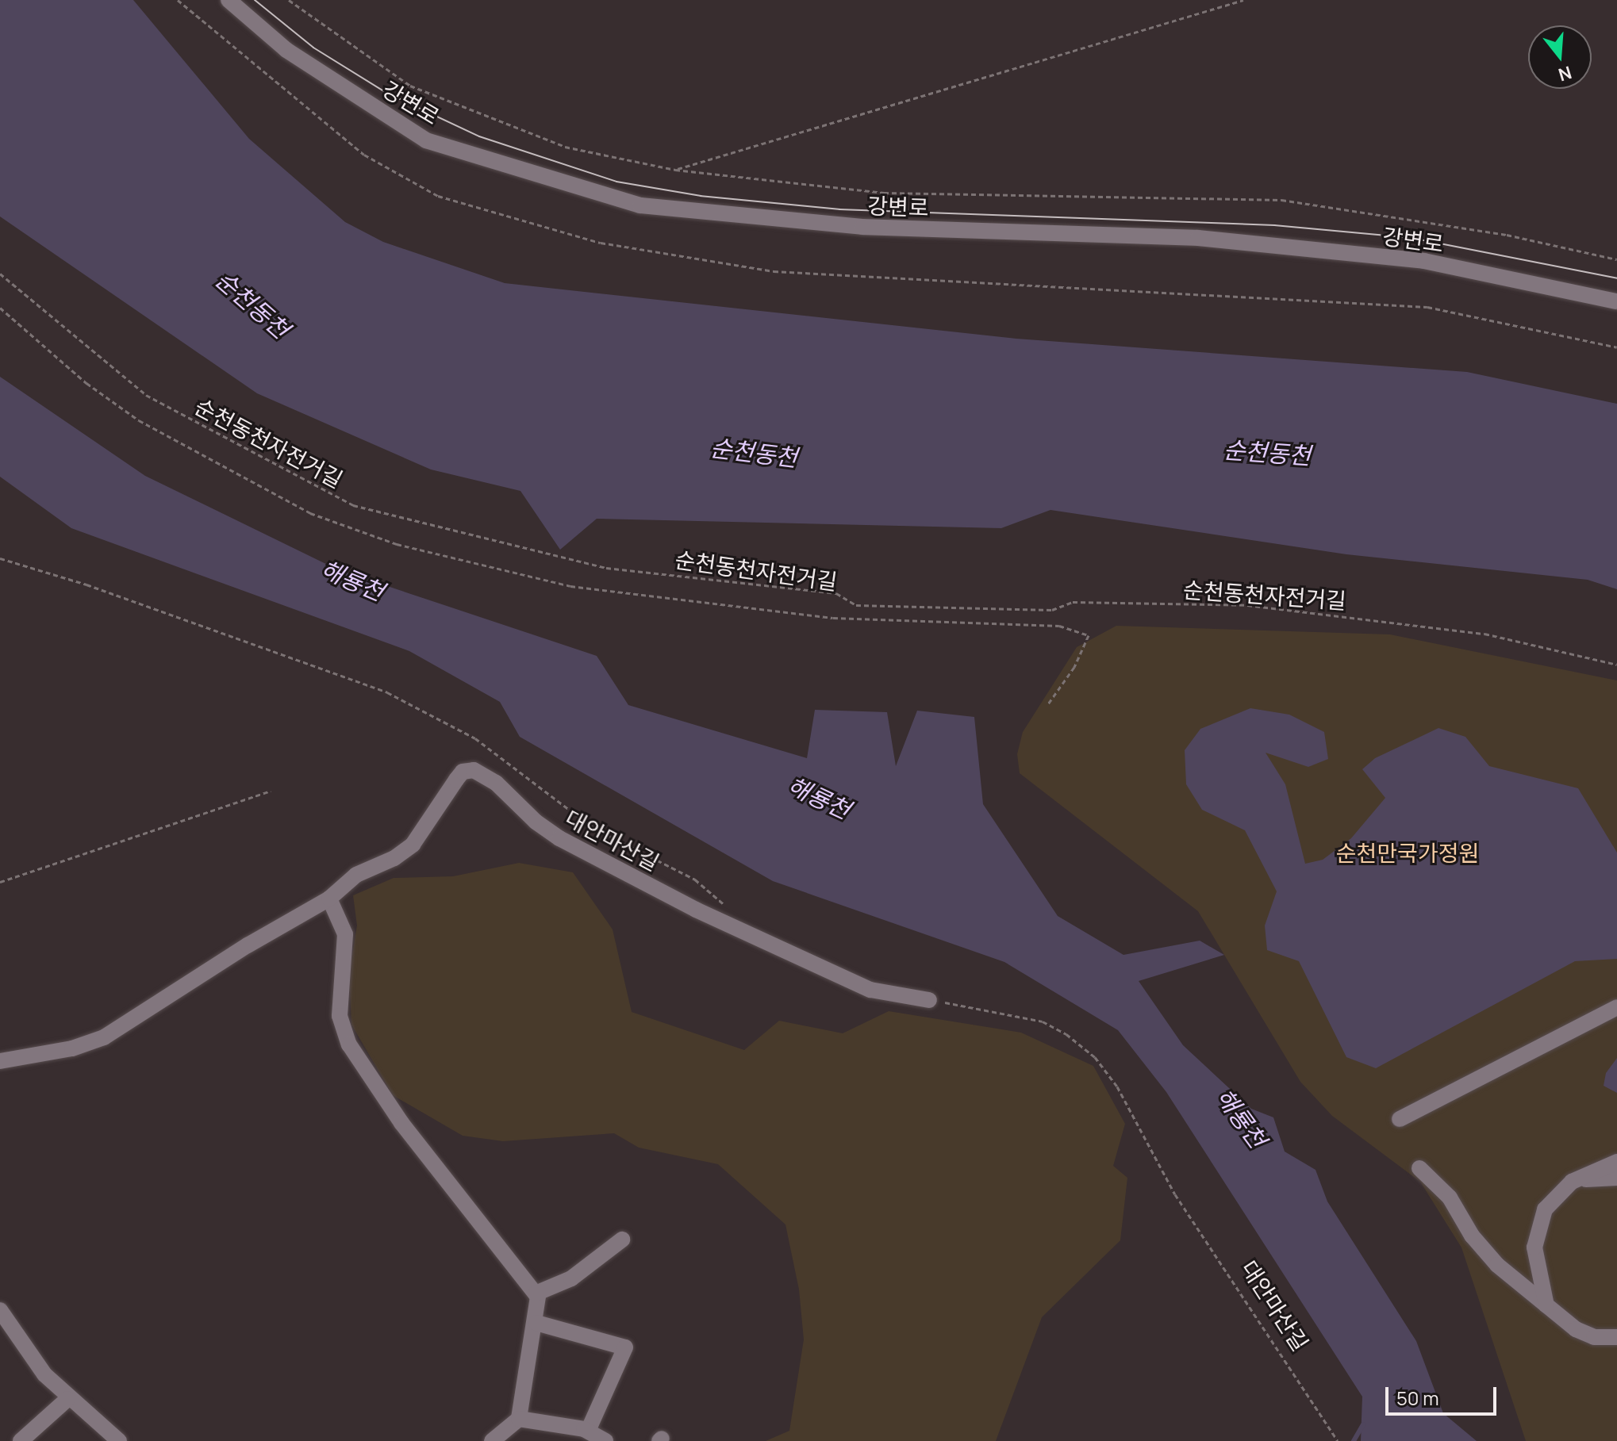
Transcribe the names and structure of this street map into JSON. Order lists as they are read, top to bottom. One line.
{"streets":{"street":["강변로","대안마산길"],"path":["순천동천자전거길"]},"water":["순천동천","해룡천"],"parks":["순천만국가정원"],"scale_bar":"50 m","north":"bottom"}
